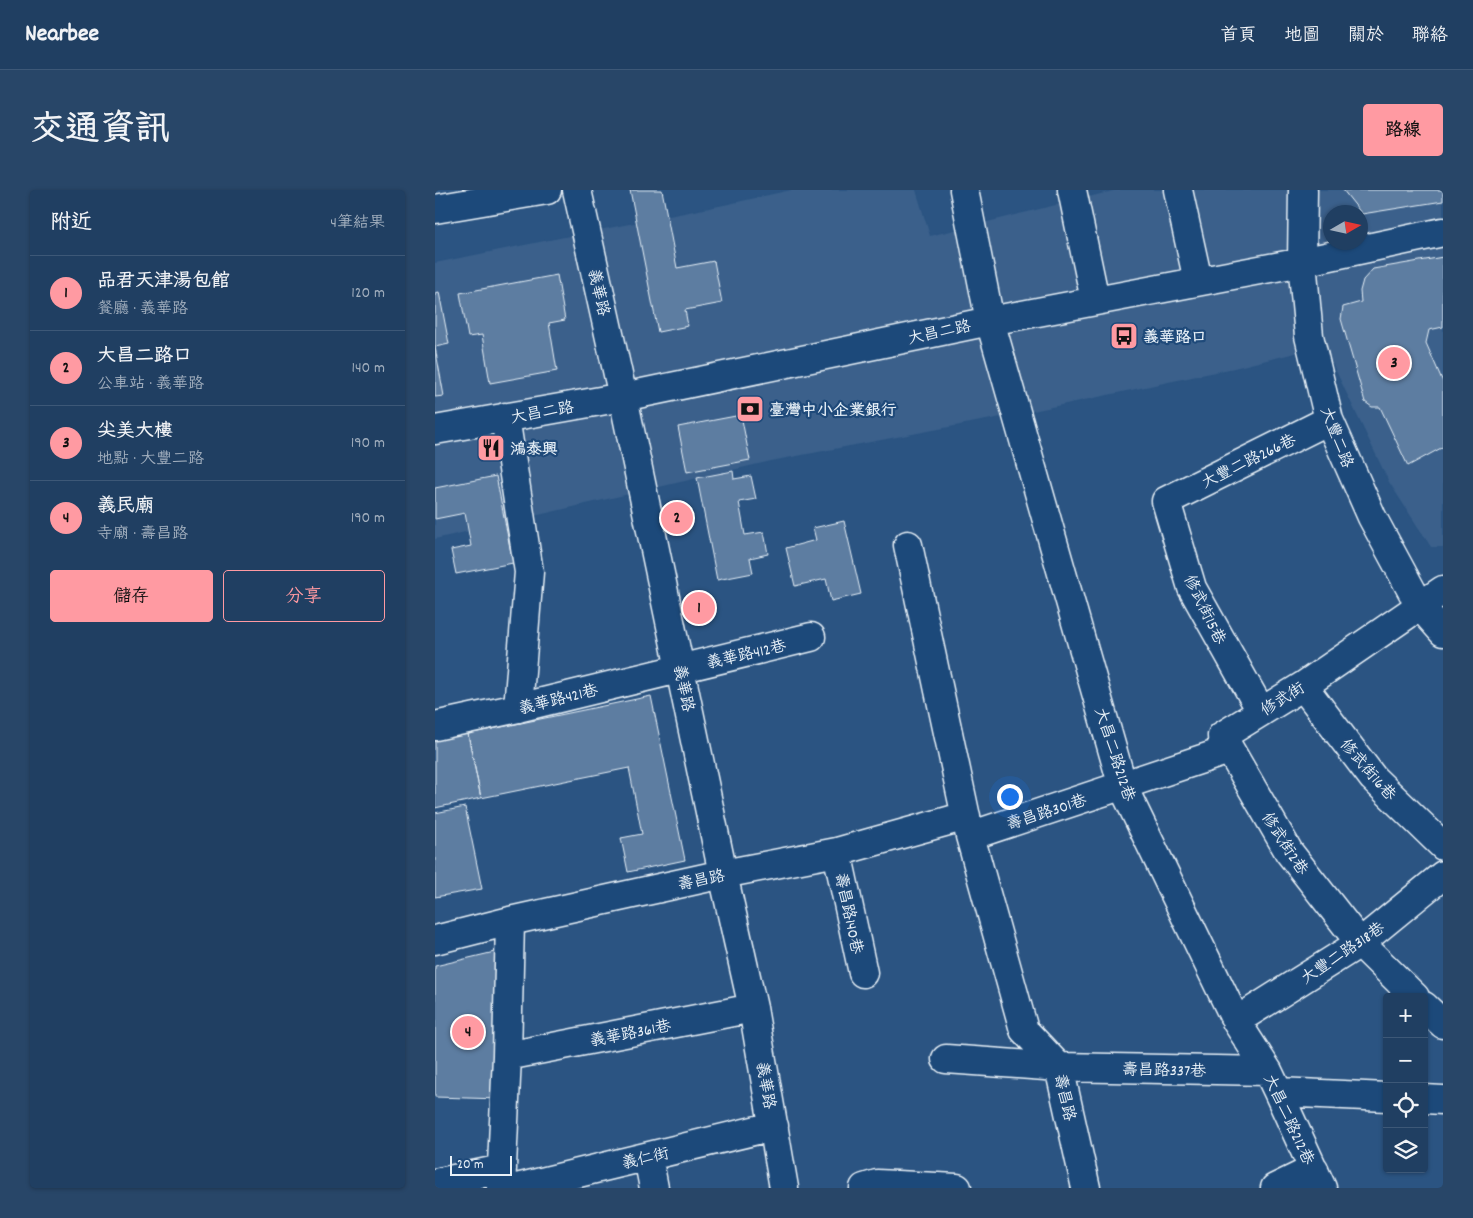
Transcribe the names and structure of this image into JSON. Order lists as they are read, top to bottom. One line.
{"streets":{"street":["義華路","大昌二路","大豐二路","大豐二路266巷","修武街15巷","義華路412巷","義華路421巷","修武街","大昌二路212巷","修武街16巷","壽昌路301巷","修武街2巷","壽昌路","壽昌路140巷","大豐二路318巷","義華路361巷","壽昌路337巷","義仁街"]},"crossings":[["義華路","大昌二路"],["義華路","義華路412巷"],["義華路","義華路421巷"],["義華路","壽昌路"],["義華路","義華路361巷"],["義華路","義仁街"],["大昌二路","大豐二路"],["大昌二路","大昌二路212巷"],["大豐二路","大豐二路266巷"],["大豐二路","修武街"],["大豐二路266巷","修武街15巷"],["修武街15巷","修武街"],["義華路412巷","義華路421巷"],["修武街","修武街16巷"],["修武街","修武街2巷"],["大昌二路212巷","壽昌路301巷"],["大昌二路212巷","大豐二路318巷"],["大昌二路212巷","壽昌路337巷"],["壽昌路301巷","壽昌路"],["修武街2巷","大豐二路318巷"],["壽昌路","壽昌路140巷"],["壽昌路","壽昌路337巷"]],"places":{"bus stop":["義華路口"],"bank":["臺灣中小企業銀行"],"restaurant":["鴻泰興"]},"scale_bar":"20 m","north":"right","page":{"header":"Nearbee","nav":["首頁","地圖","關於","聯絡"],"title":"交通資訊","buttons":["路線",["儲存","分享"]],"heading":["附近","4筆結果"],"list":[{"mark":"1","name":"品君天津湯包館","note":"餐廳 · 義華路","value":"120 m"},{"mark":"2","name":"大昌二路口","note":"公車站 · 義華路","value":"140 m"},{"mark":"3","name":"尖美大樓","note":"地點 · 大豐二路","value":"190 m"},{"mark":"4","name":"義民廟","note":"寺廟 · 壽昌路","value":"190 m"}],"pins":["3","2","1","4"],"map_buttons":["+","−"],"scale":"20 m"}}
